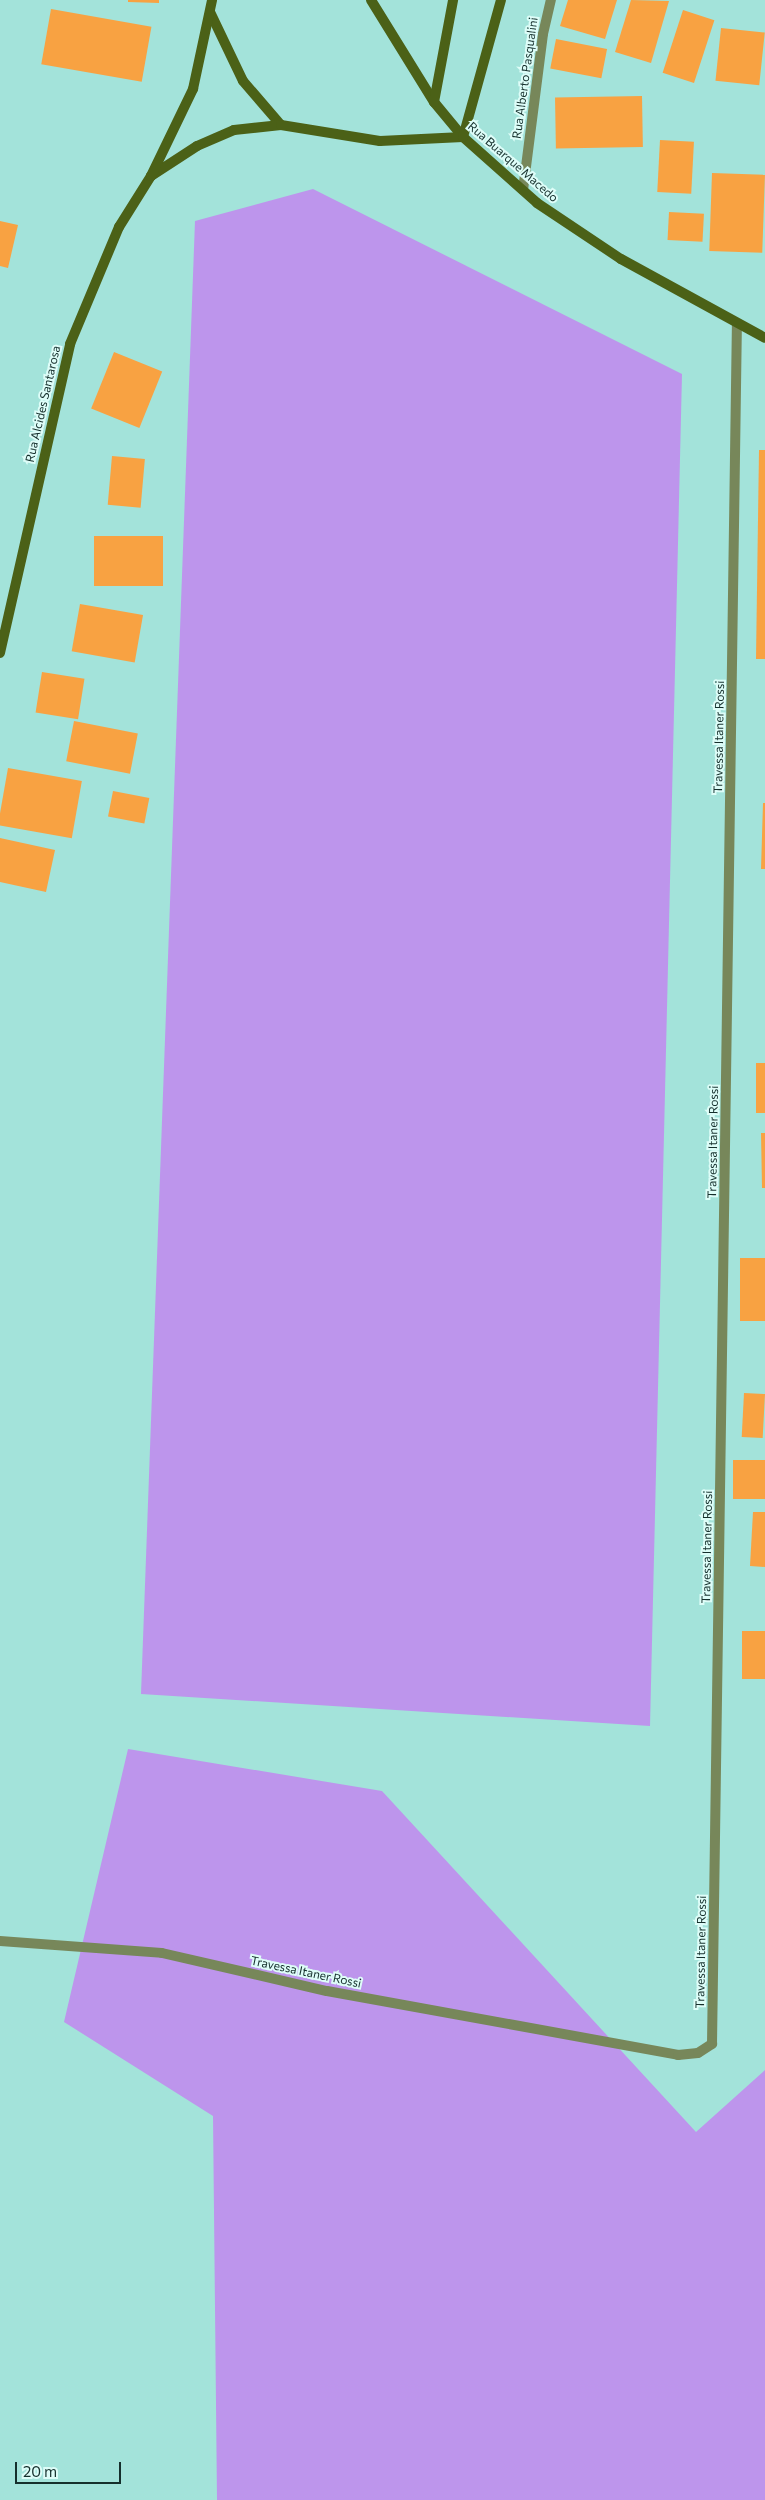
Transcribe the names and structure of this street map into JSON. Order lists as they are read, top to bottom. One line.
{"streets":{"street":["Rua Alberto Pasqualini","Rua Buarque Macedo","Rua Alcides Santarosa","Travessa Itaner Rossi"]},"crossings":[["Rua Alberto Pasqualini","Rua Buarque Macedo"],["Rua Buarque Macedo","Rua Alcides Santarosa"],["Rua Buarque Macedo","Travessa Itaner Rossi"]],"scale_bar":"20 m"}
